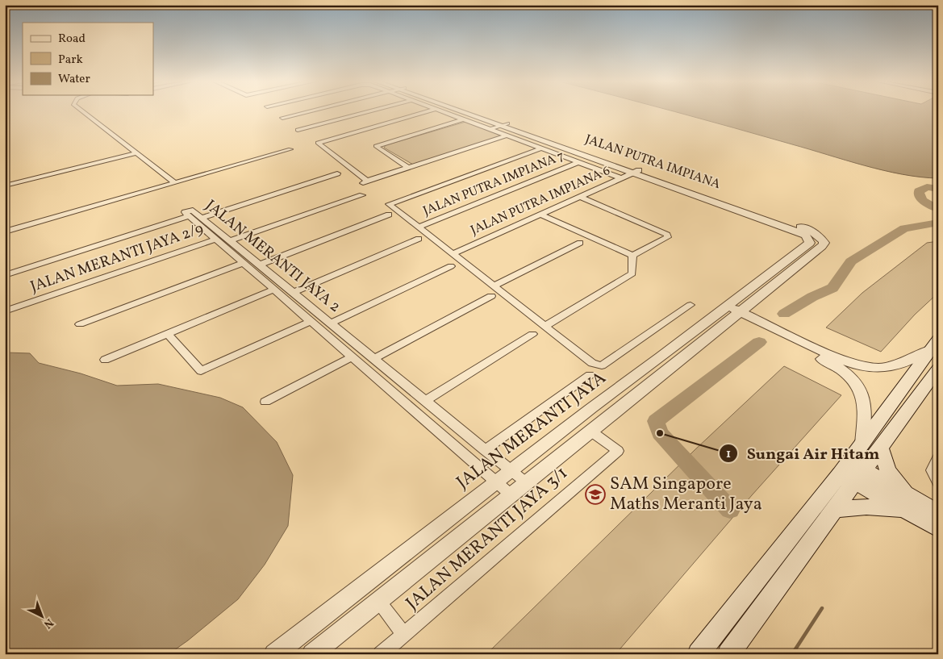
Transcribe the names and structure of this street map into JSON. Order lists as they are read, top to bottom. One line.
{"streets":{"street":["JALAN PUTRA IMPIANA","JALAN PUTRA IMPIANA 7","JALAN PUTRA IMPIANA 6","JALAN MERANTI JAYA 2","JALAN MERANTI JAYA 2/9","JALAN MERANTI JAYA","JALAN MERANTI JAYA 3/1"]},"crossings":[["JALAN PUTRA IMPIANA","JALAN PUTRA IMPIANA 6"],["JALAN PUTRA IMPIANA","JALAN MERANTI JAYA"],["JALAN MERANTI JAYA 2","JALAN MERANTI JAYA 2/9"],["JALAN MERANTI JAYA 2","JALAN MERANTI JAYA"],["JALAN MERANTI JAYA","JALAN MERANTI JAYA 3/1"]],"places":{"other":["Sungai Air Hitam"],"school or university":["SAM Singapore Maths Meranti Jaya"]},"legend":["Road","Park","Water"],"north":"bottom right"}
